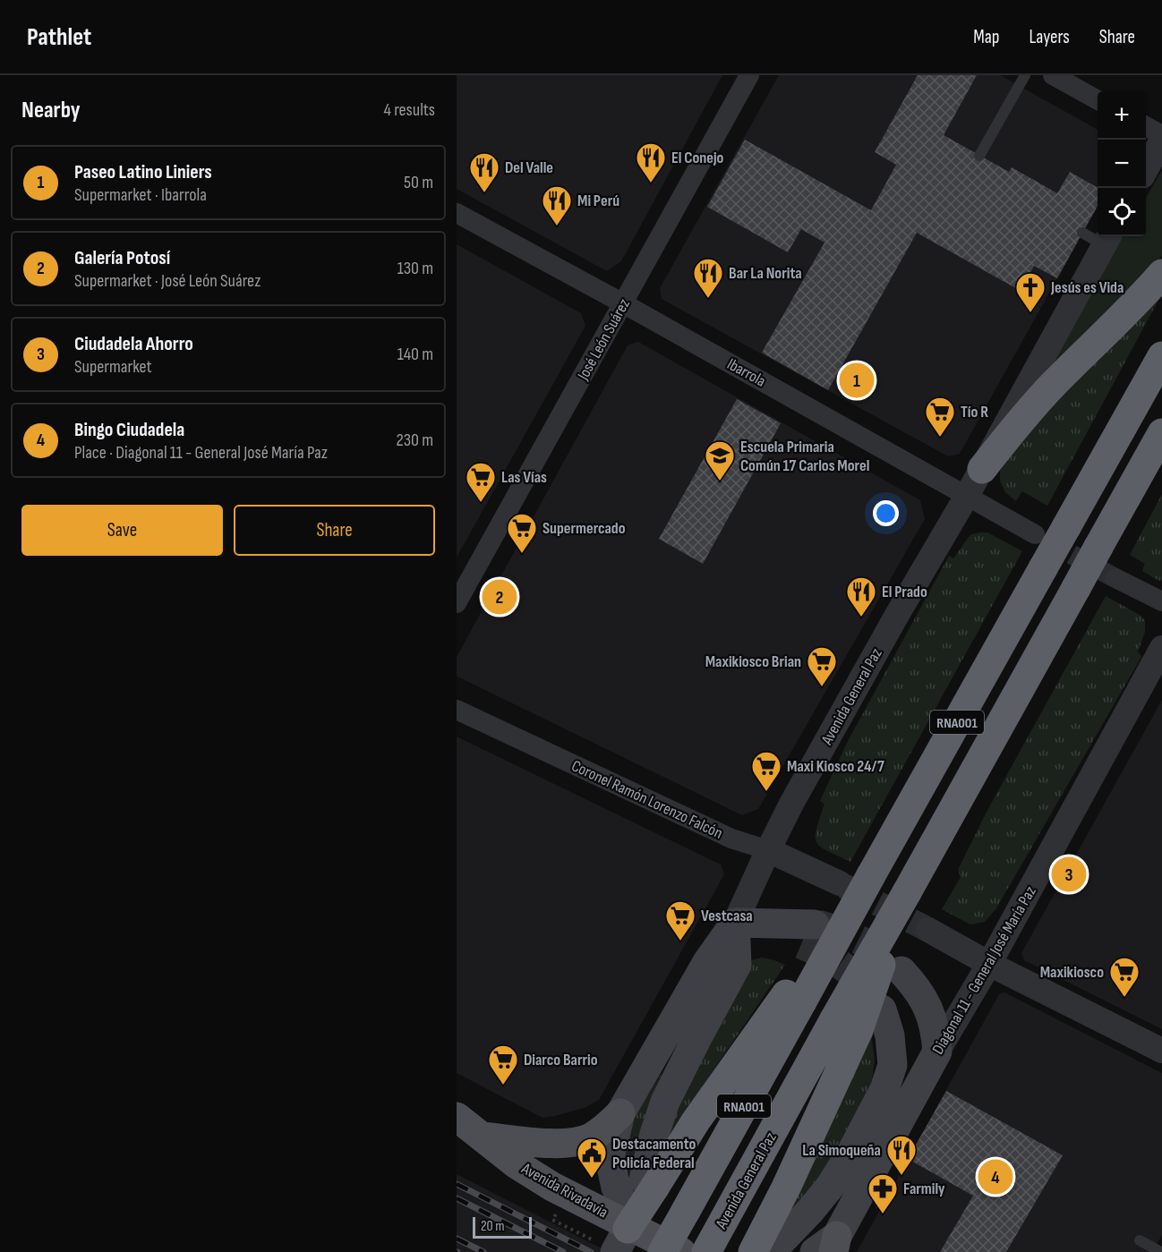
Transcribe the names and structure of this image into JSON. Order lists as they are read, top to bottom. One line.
{"streets":{"highway":["Avenida General Paz","RNA001"],"main road":["Diagonal 11 - General José María Paz","Avenida Rivadavia"],"street":["José León Suárez","Ibarrola","Coronel Ramón Lorenzo Falcón"]},"crossings":[["José León Suárez","Ibarrola"],["Ibarrola","Avenida General Paz"],["Avenida General Paz","Coronel Ramón Lorenzo Falcón"],["Avenida General Paz","Avenida Rivadavia"]],"places":{"restaurant":["El Conejo","Del Valle","Mi Perú","Bar La Norita","El Prado","La Simoqueña"],"church":["Jesús es Vida"],"supermarket":["Tío R","Las Vías","Supermercado","Maxikiosco Brian","Maxi Kiosco 24/7","Vestcasa","Maxikiosco","Diarco Barrio"],"school or university":["Escuela Primaria Común 17 Carlos Morel"],"public building":["Destacamento Policía Federal"],"pharmacy":["Farmily"]},"scale_bar":"20 m","page":{"header":"Pathlet","nav":["Map","Layers","Share"],"heading":["Nearby","4 results"],"map_buttons":["+","−"],"list":[{"mark":"1","name":"Paseo Latino Liniers","note":"Supermarket · Ibarrola","value":"50 m"},{"mark":"2","name":"Galería Potosí","note":"Supermarket · José León Suárez","value":"130 m"},{"mark":"3","name":"Ciudadela Ahorro","note":"Supermarket","value":"140 m"},{"mark":"4","name":"Bingo Ciudadela","note":"Place · Diagonal 11 - General José María Paz","value":"230 m"}],"pins":["1","2","3","4"],"buttons":["Save","Share"],"scale":"20 m"}}
